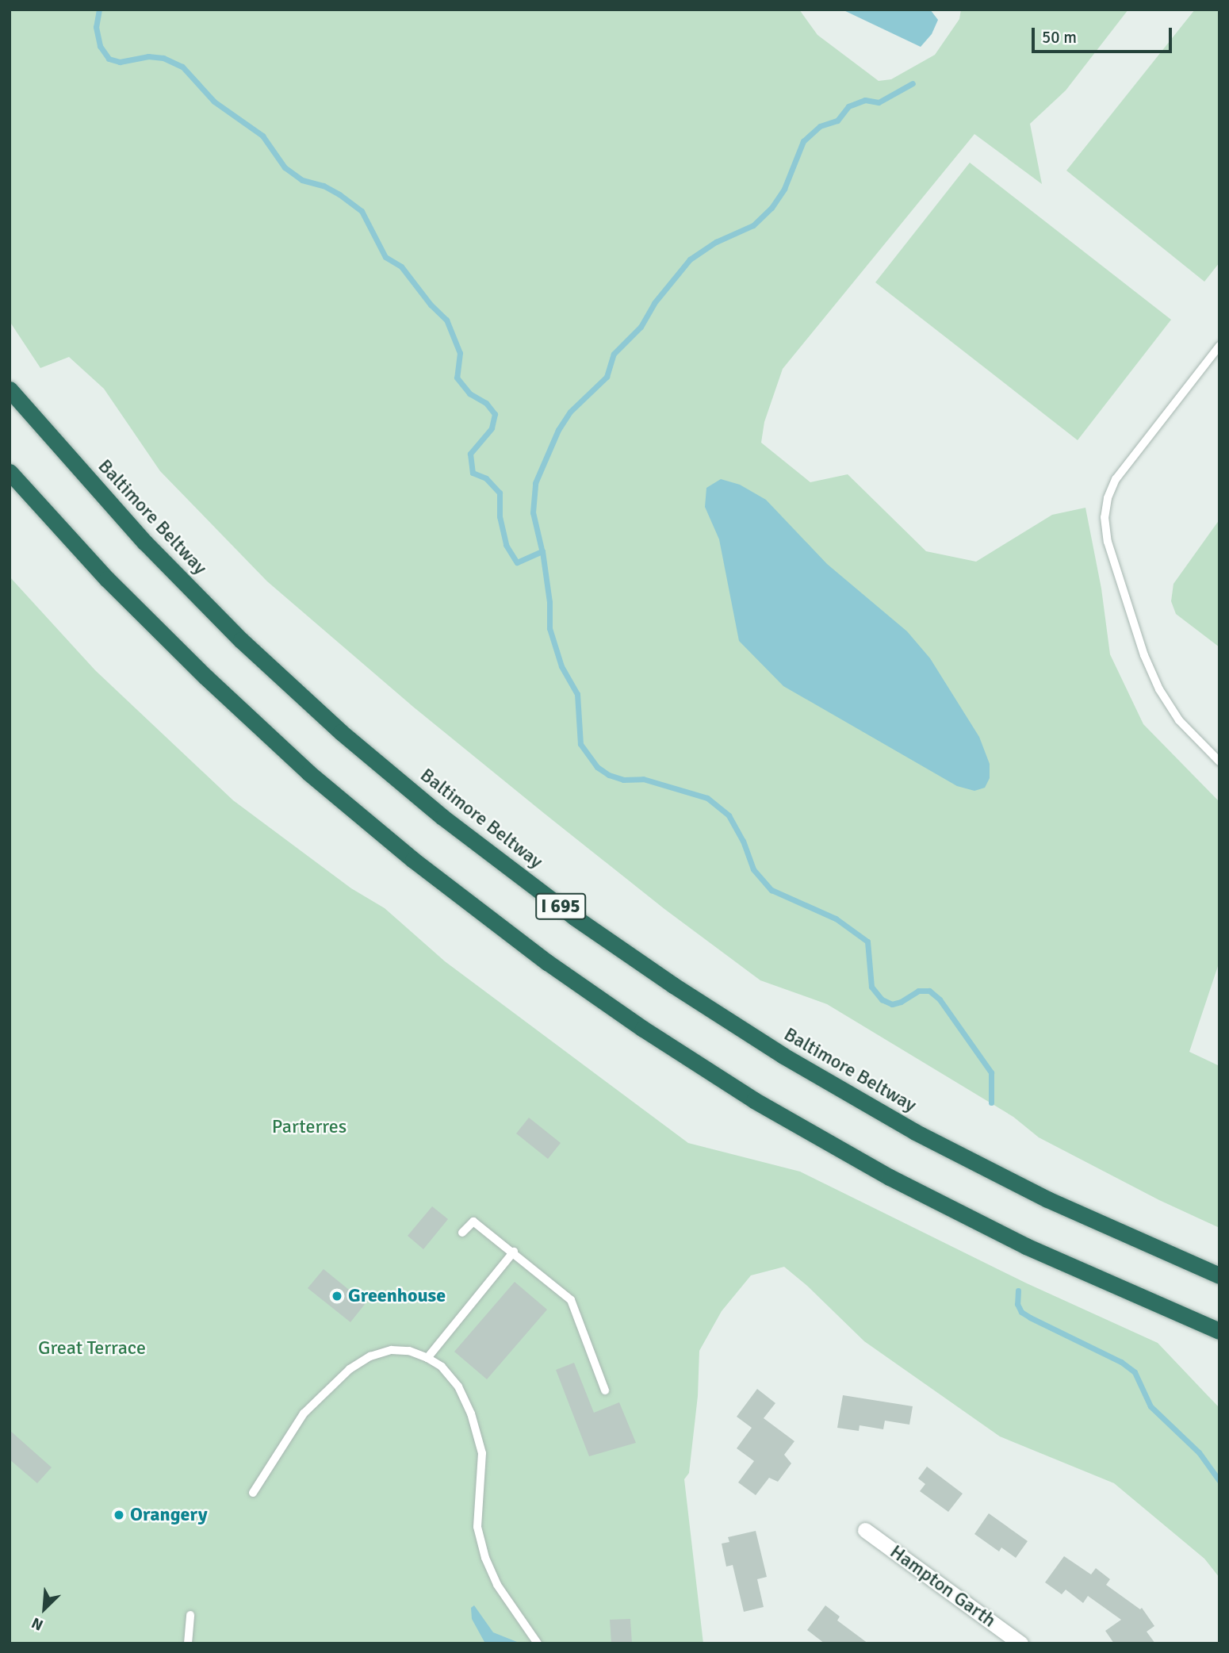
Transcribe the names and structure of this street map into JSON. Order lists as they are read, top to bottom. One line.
{"streets":{"highway":["Baltimore Beltway","I 695"],"street":["Hampton Garth"]},"parks":["Parterres","Great Terrace"],"places":["Greenhouse","Orangery"],"scale_bar":"50 m","north":"bottom left"}
